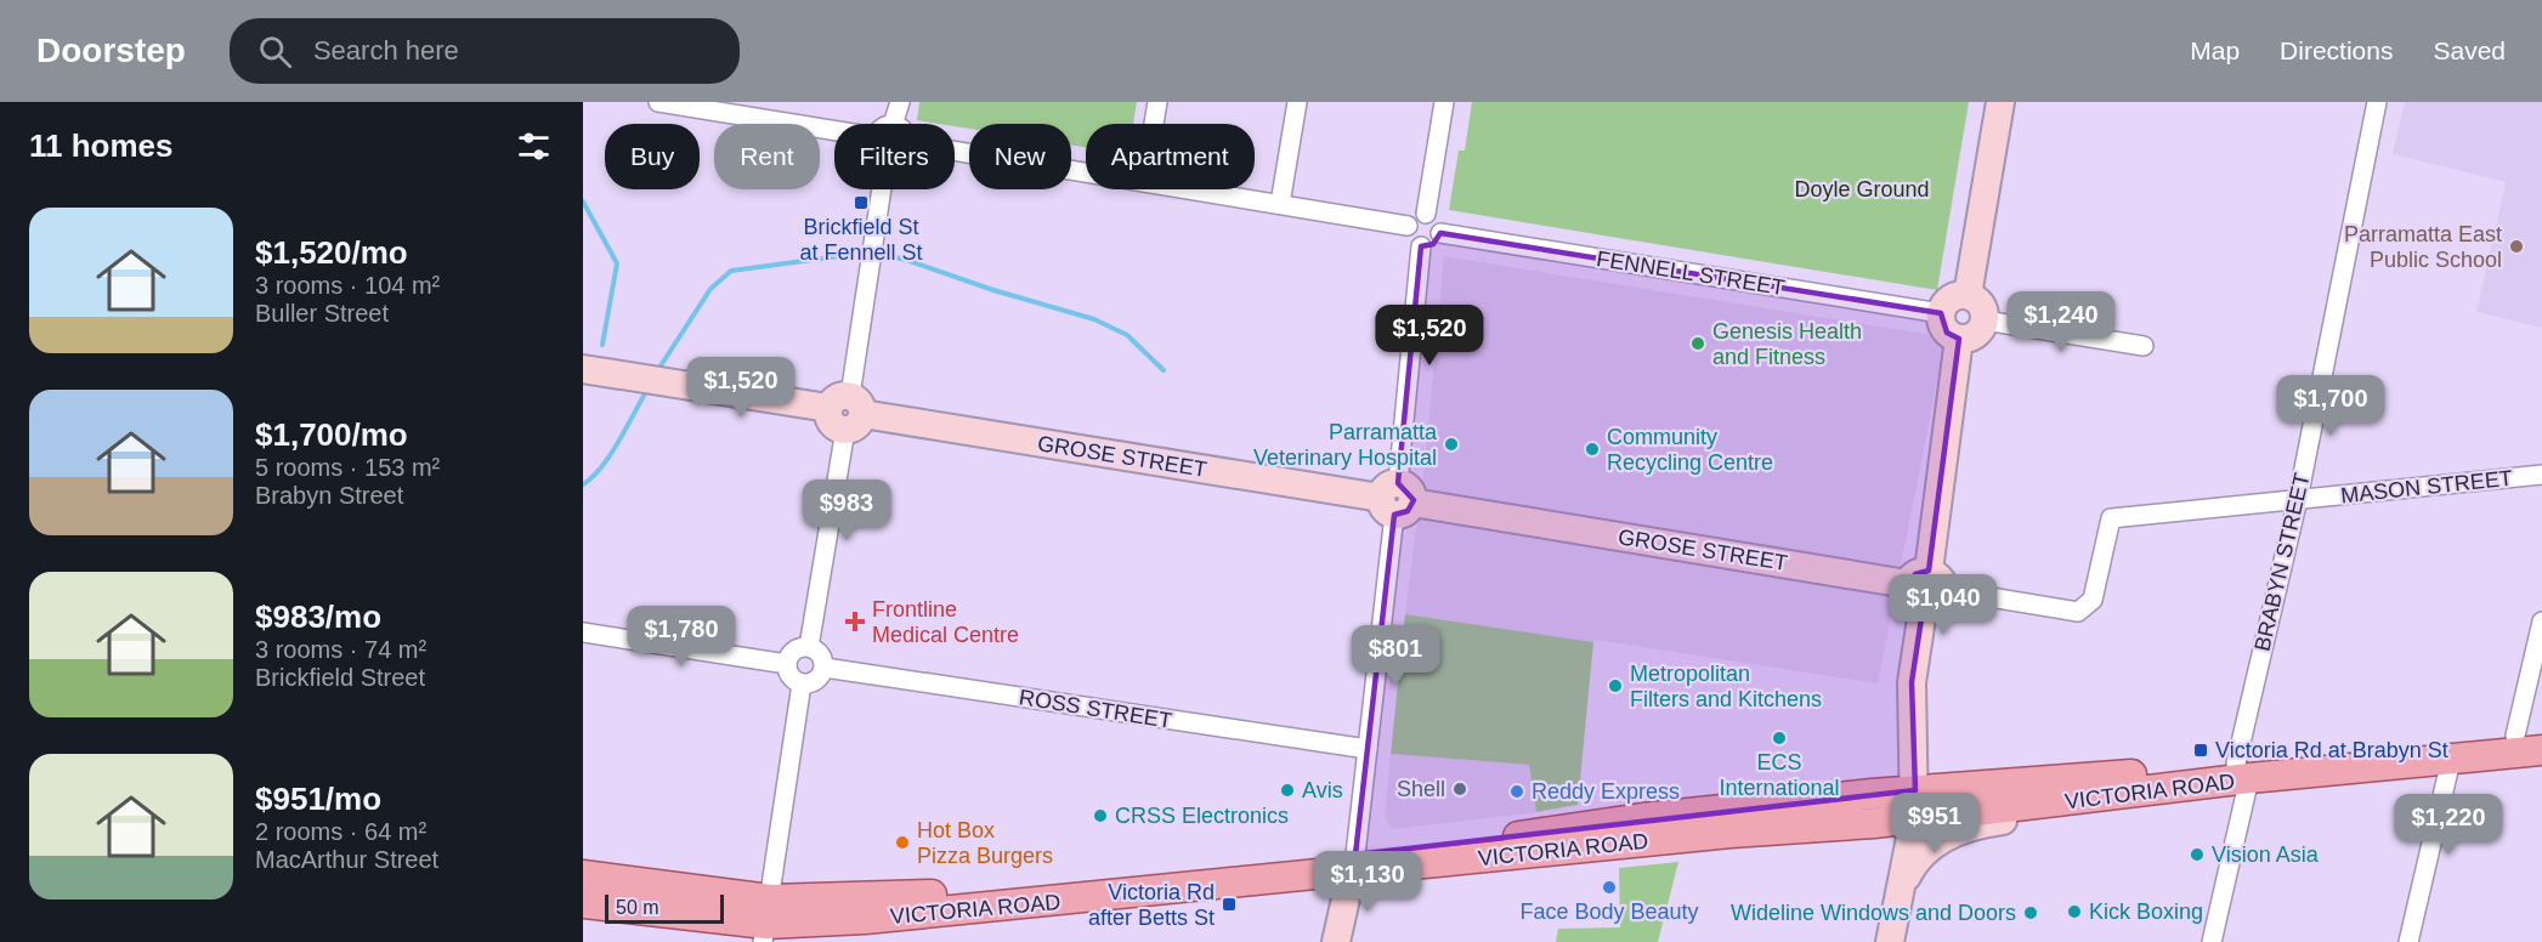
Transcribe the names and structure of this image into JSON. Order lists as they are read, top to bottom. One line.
{"streets":{"main road":["VICTORIA ROAD"],"street":["FENNELL STREET","GROSE STREET","MASON STREET","BRABYN STREET","ROSS STREET"]},"crossings":[["GROSE STREET","MASON STREET"],["MASON STREET","BRABYN STREET"],["BRABYN STREET","VICTORIA ROAD"]],"parks":["Doyle Ground"],"places":{"transit":["Brickfield St at Fennell St","Victoria Rd at Brabyn St","Victoria Rd after Betts St"],"other":["Parramatta East Public School","Genesis Health and Fitness","Parramatta Veterinary Hospital","Community Recycling Centre","Metropolitan Filters and Kitchens","ECS International","Shell","Avis","Reddy Express","CRSS Electronics","Hot Box Pizza Burgers","Vision Asia","Face Body Beauty","Kick Boxing","Wideline Windows and Doors"],"health":["Frontline Medical Centre"]},"scale_bar":"50 m","page":{"header":"Doorstep","search":"Search here","nav":["Map","Directions","Saved"],"heading":"11 homes","chip":["Buy","Rent","Filters","New","Apartment"],"list":[{"name":"$1,520/mo","note":"3 rooms · 104 m² · Buller Street"},{"name":"$1,700/mo","note":"5 rooms · 153 m² · Brabyn Street"},{"name":"$983/mo","note":"3 rooms · 74 m² · Brickfield Street"},{"name":"$951/mo","note":"2 rooms · 64 m² · MacArthur Street"}],"price":["$1,240","$1,520","$1,520","$1,700","$983","$1,040","$1,780","$801","$951","$1,220","$1,130"],"scale":"50 m"}}
